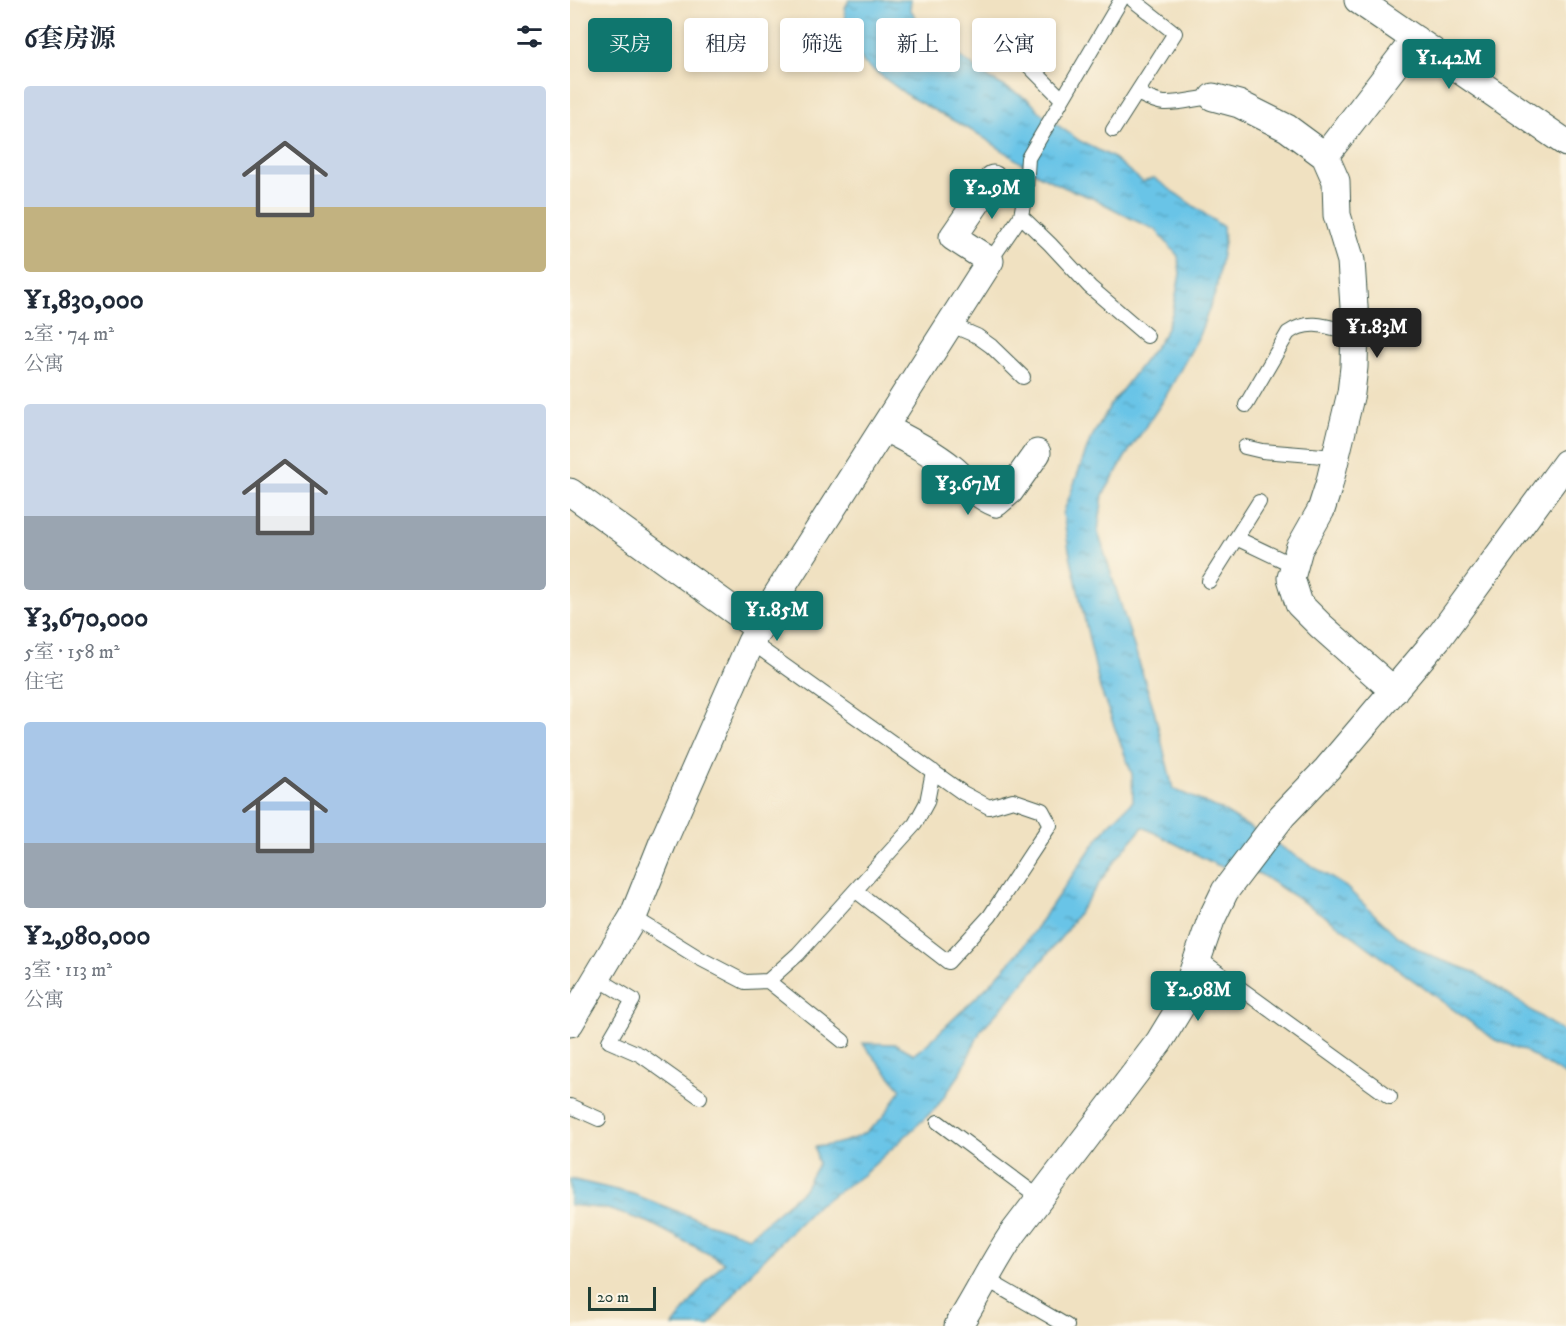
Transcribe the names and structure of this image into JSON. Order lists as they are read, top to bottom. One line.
{"scale_bar":"20 m","page":{"heading":"6套房源","chip":["买房","租房","筛选","新上","公寓"],"price":["¥1.42M","¥2.9M","¥1.83M","¥3.67M","¥1.85M","¥2.98M"],"list":[{"name":"¥1,830,000","note":"2室 · 74 m² · 公寓"},{"name":"¥3,670,000","note":"5室 · 158 m² · 住宅"},{"name":"¥2,980,000","note":"3室 · 113 m² · 公寓"}],"scale":"20 m"}}
